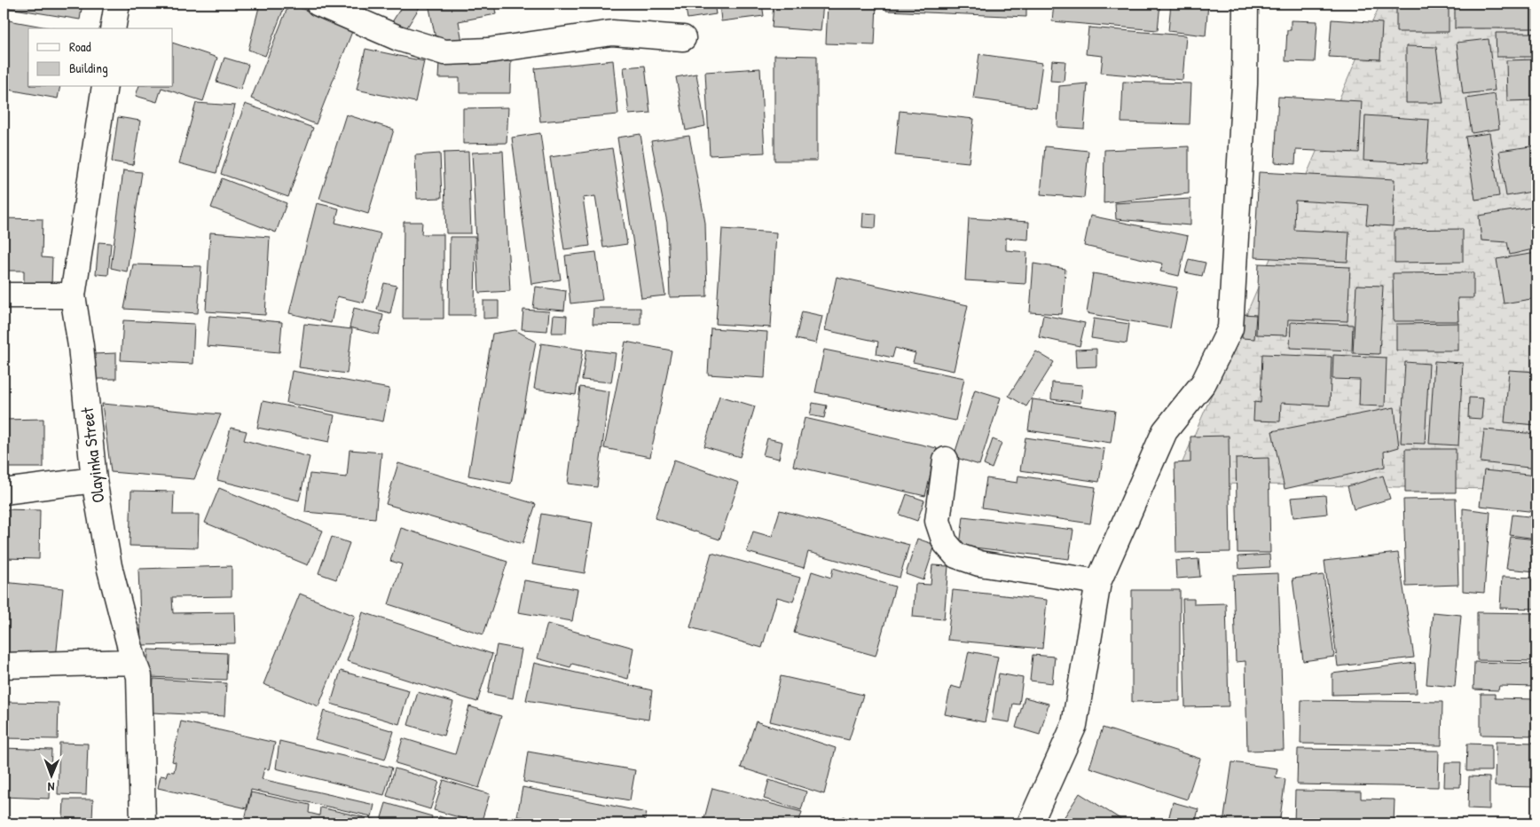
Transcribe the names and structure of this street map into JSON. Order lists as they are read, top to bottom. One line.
{"streets":{"street":["Olayinka Street"]},"legend":["Road","Building"],"north":"bottom"}
